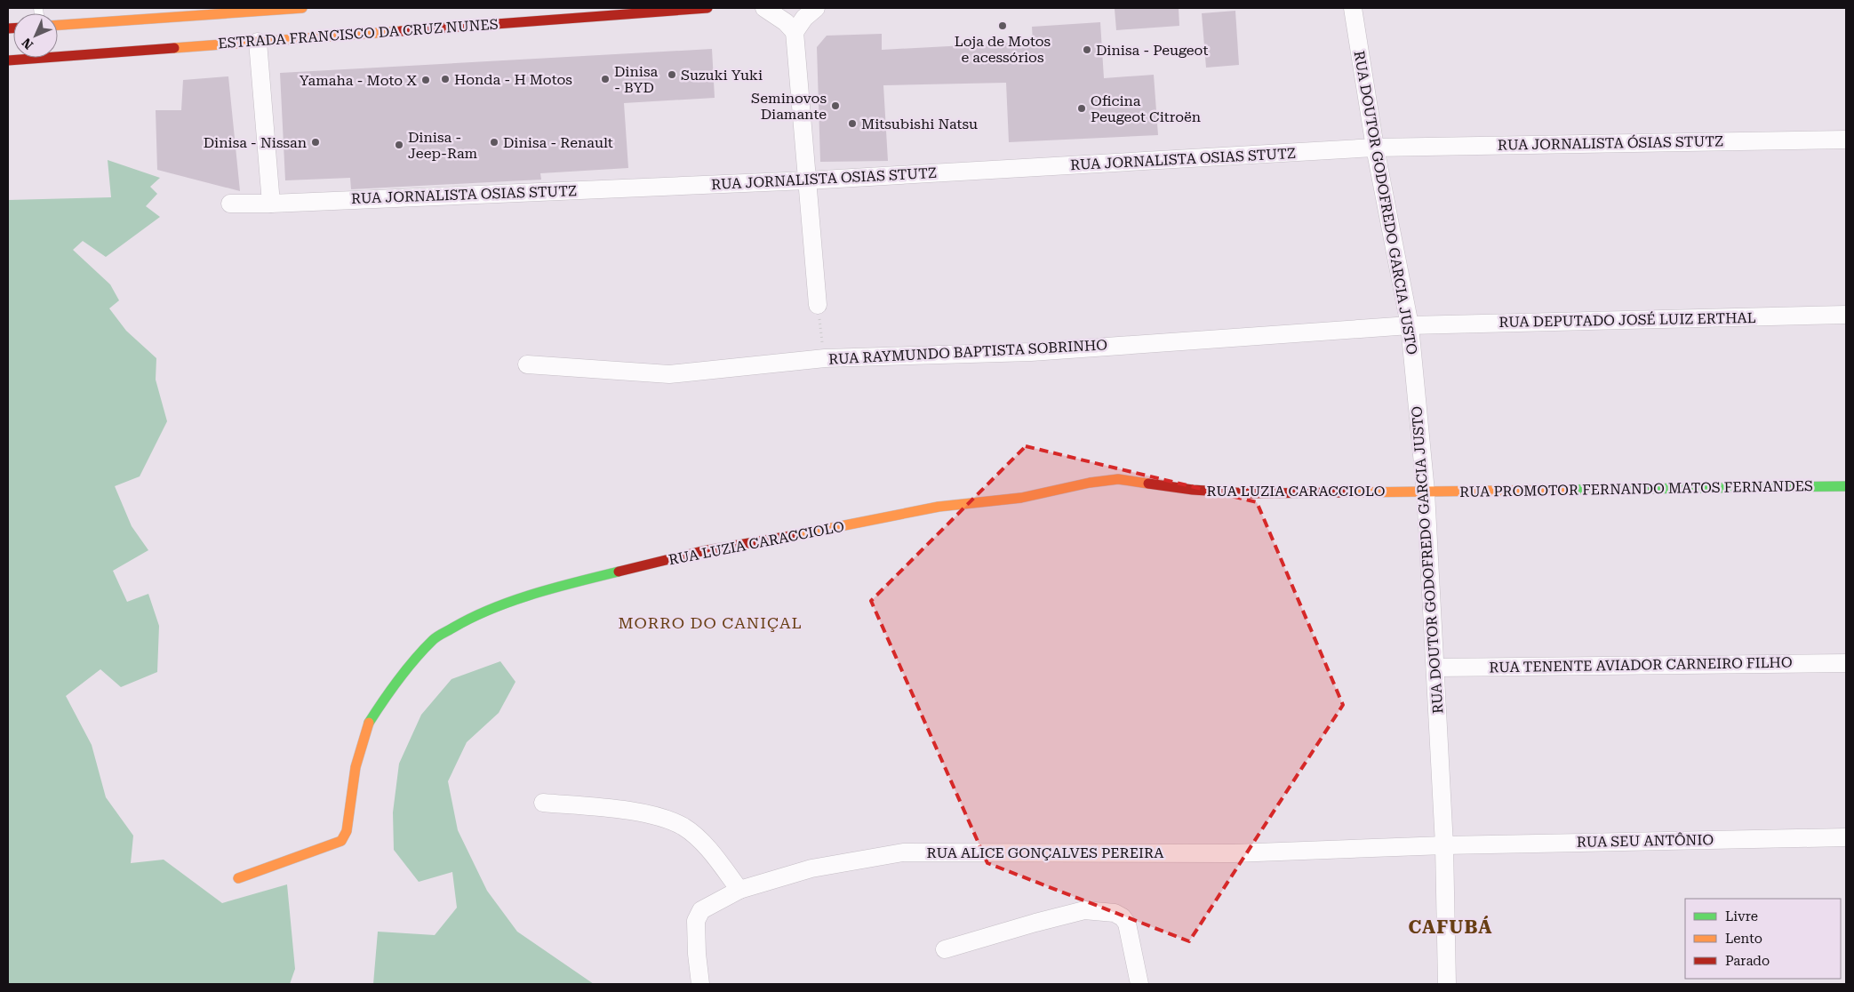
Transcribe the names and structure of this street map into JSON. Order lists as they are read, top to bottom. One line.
{"streets":{"street":["ESTRADA FRANCISCO DA CRUZ NUNES","RUA JORNALISTA ÓSIAS STUTZ","RUA JORNALISTA OSIAS STUTZ","RUA DOUTOR GODOFREDO GARCIA JUSTO","RUA DEPUTADO JOSÉ LUIZ ERTHAL","RUA RAYMUNDO BAPTISTA SOBRINHO","RUA PROMOTOR FERNANDO MATOS FERNANDES","RUA LUZIA CARACCIOLO","RUA TENENTE AVIADOR CARNEIRO FILHO","RUA SEU ANTÔNIO","RUA ALICE GONÇALVES PEREIRA"]},"crossings":[["RUA JORNALISTA ÓSIAS STUTZ","RUA JORNALISTA OSIAS STUTZ"],["RUA JORNALISTA ÓSIAS STUTZ","RUA DOUTOR GODOFREDO GARCIA JUSTO"],["RUA JORNALISTA OSIAS STUTZ","RUA DOUTOR GODOFREDO GARCIA JUSTO"],["RUA DOUTOR GODOFREDO GARCIA JUSTO","RUA DEPUTADO JOSÉ LUIZ ERTHAL"],["RUA DOUTOR GODOFREDO GARCIA JUSTO","RUA RAYMUNDO BAPTISTA SOBRINHO"],["RUA DOUTOR GODOFREDO GARCIA JUSTO","RUA PROMOTOR FERNANDO MATOS FERNANDES"],["RUA DOUTOR GODOFREDO GARCIA JUSTO","RUA LUZIA CARACCIOLO"],["RUA DOUTOR GODOFREDO GARCIA JUSTO","RUA TENENTE AVIADOR CARNEIRO FILHO"],["RUA DOUTOR GODOFREDO GARCIA JUSTO","RUA SEU ANTÔNIO"],["RUA DOUTOR GODOFREDO GARCIA JUSTO","RUA ALICE GONÇALVES PEREIRA"],["RUA DEPUTADO JOSÉ LUIZ ERTHAL","RUA RAYMUNDO BAPTISTA SOBRINHO"],["RUA PROMOTOR FERNANDO MATOS FERNANDES","RUA LUZIA CARACCIOLO"],["RUA SEU ANTÔNIO","RUA ALICE GONÇALVES PEREIRA"]],"districts":["MORRO DO CANIÇAL","CAFUBÁ"],"places":["Loja de Motos e acessórios","Dinisa - Peugeot","Suzuki Yuki","Honda - H Motos","Dinisa - BYD","Yamaha - Moto X","Seminovos Diamante","Oficina Peugeot Citroën","Mitsubishi Natsu","Dinisa - Nissan","Dinisa - Renault","Dinisa - Jeep-Ram"],"legend":["Livre","Lento","Parado"],"north":"bottom left"}
